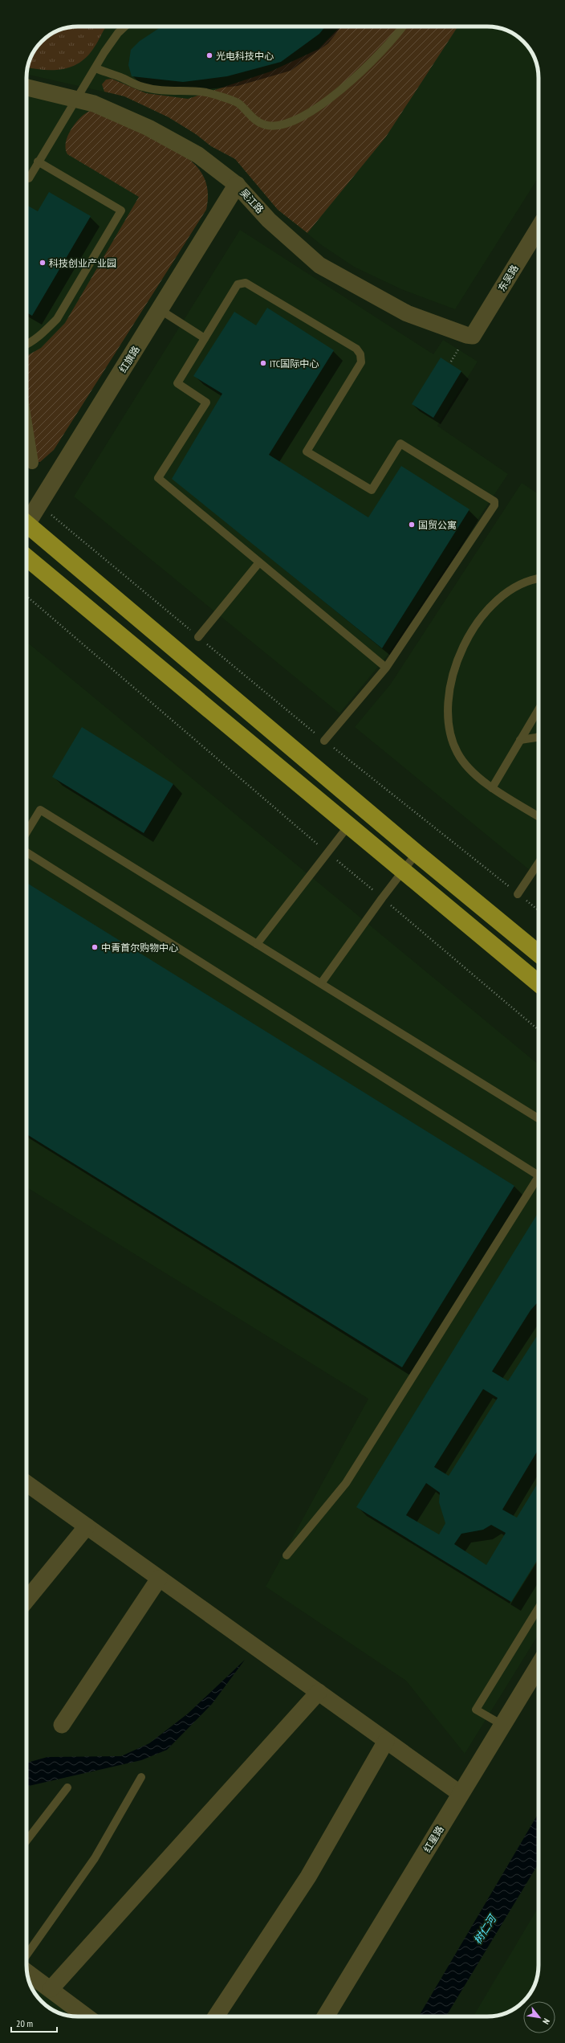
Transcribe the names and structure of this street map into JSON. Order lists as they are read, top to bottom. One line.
{"streets":{"street":["吴江路","东吴路","红旗路","红星路"]},"crossings":[["吴江路","东吴路"],["吴江路","红旗路"]],"water":["树仁河"],"places":["光电科技中心","科技创业产业园","ITC国际中心","国贸公寓","中青首尔购物中心"],"scale_bar":"20 m","north":"bottom right"}
